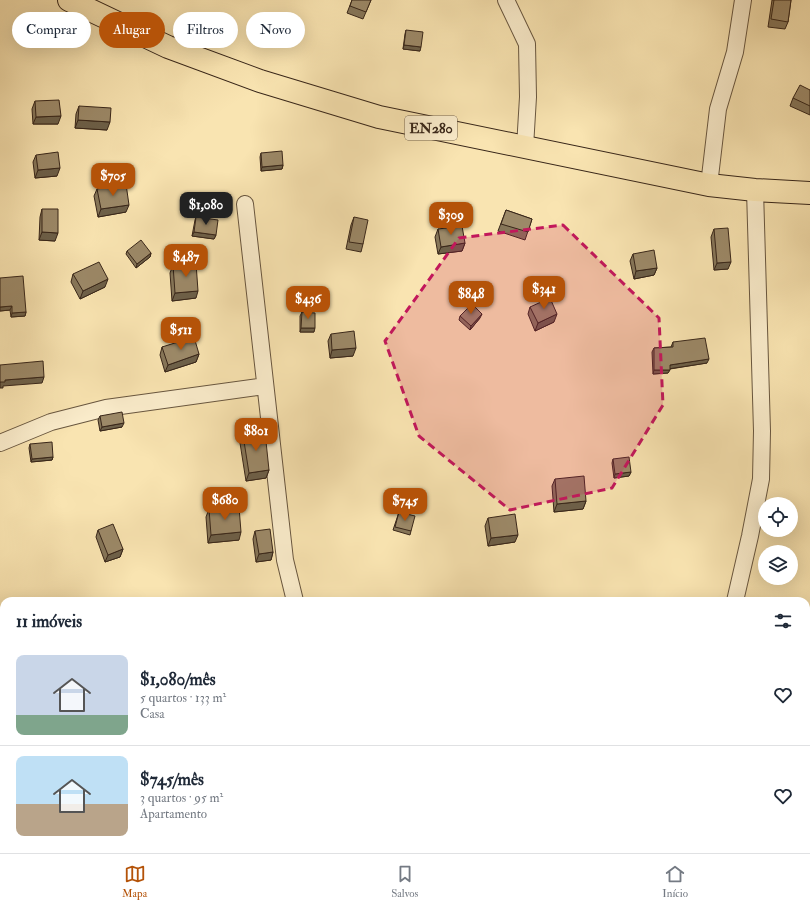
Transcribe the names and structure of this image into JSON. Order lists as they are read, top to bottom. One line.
{"streets":{"main road":["EN280"]},"page":{"chip":["Comprar","Alugar","Filtros","Novo"],"price":["$705","$1,080","$309","$487","$341","$848","$436","$511","$801","$680","$745"],"heading":"11 imóveis","list":[{"name":"$1,080/mês","note":"5 quartos · 133 m² · Casa"},{"name":"$745/mês","note":"3 quartos · 95 m² · Apartamento"}],"tabs":["Mapa","Salvos","Início"]}}
